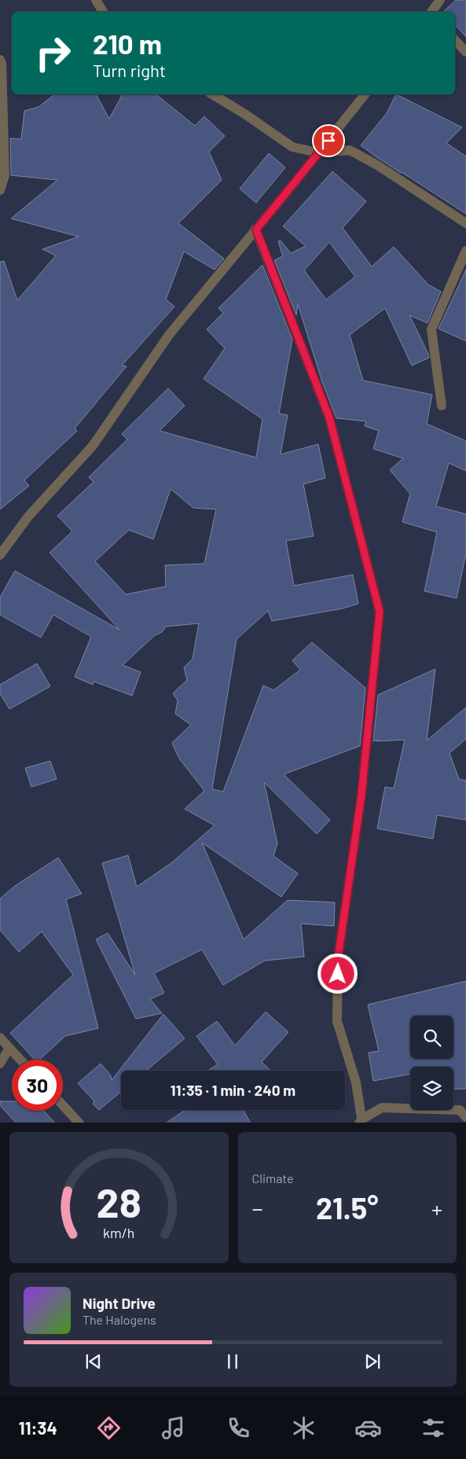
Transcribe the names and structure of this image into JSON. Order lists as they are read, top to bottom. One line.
{"page":{"turn":["210 m","Turn right"],"limit":"30","trip":"11:35 · 1 min · 240 m","tile":"Climate","heat":["−","21.5°","+"],"song":["Night Drive","The Halogens"],"tabs":"11:34","gauge":["28","km/h"]}}
